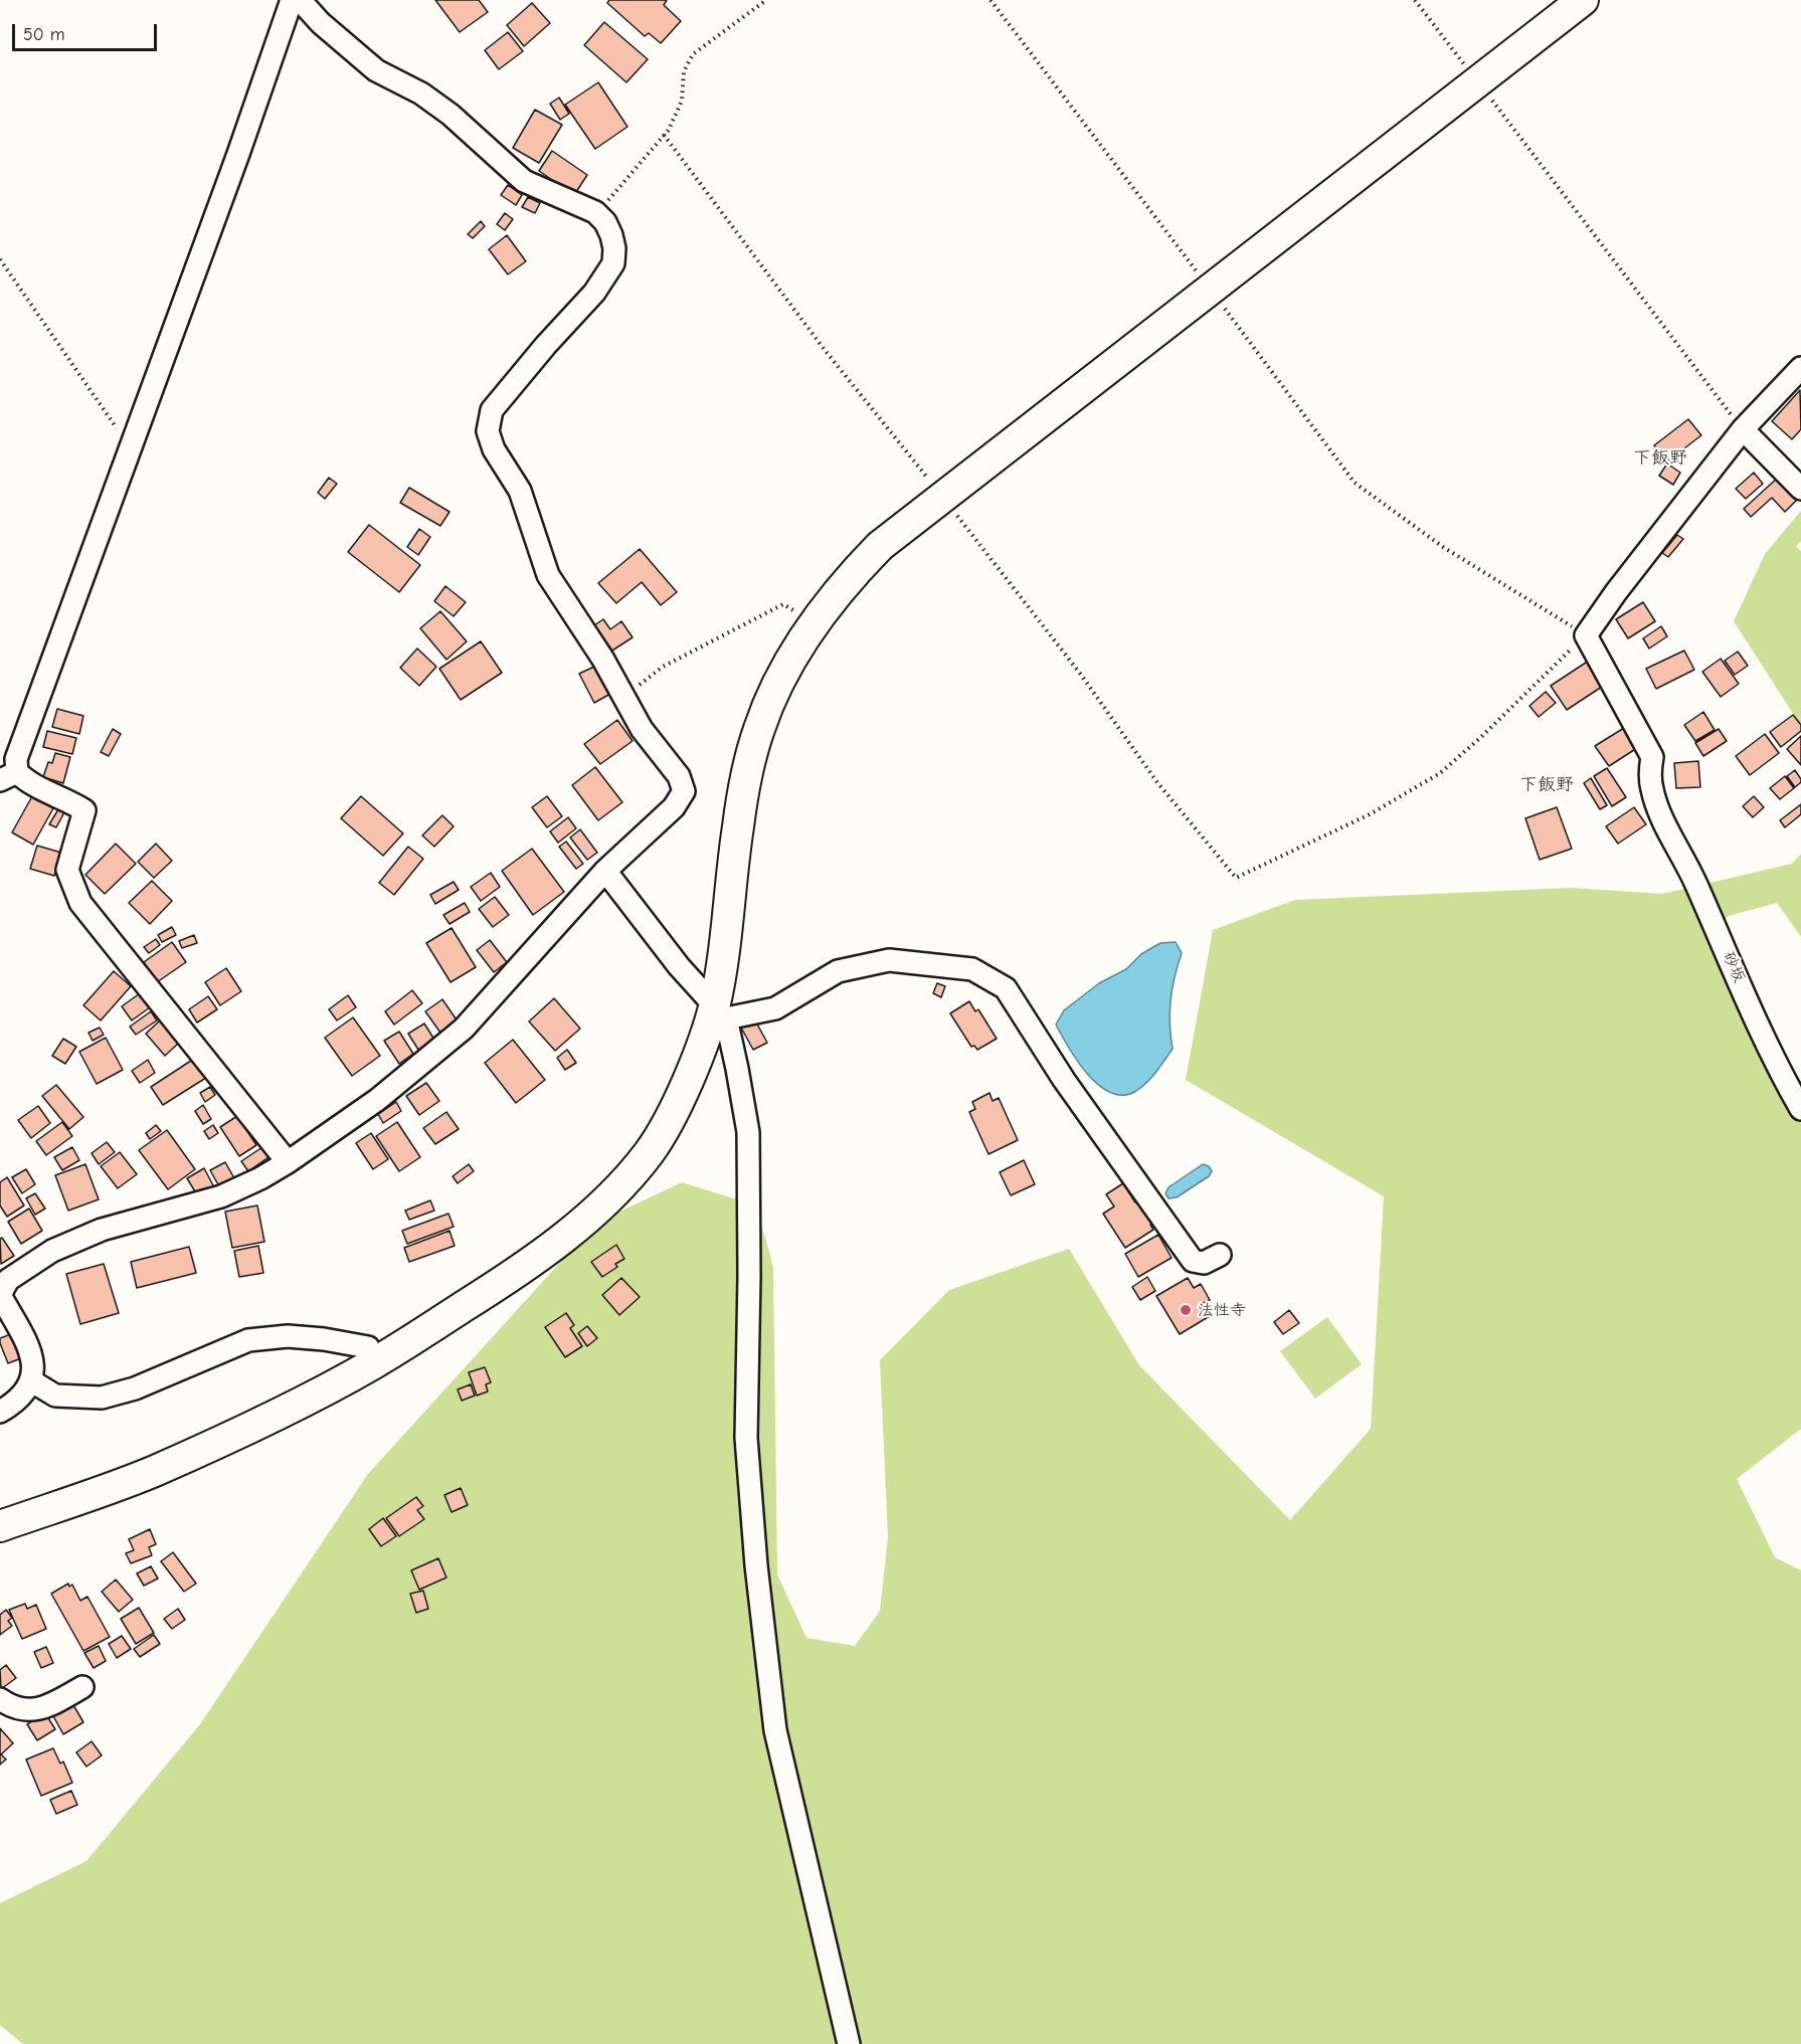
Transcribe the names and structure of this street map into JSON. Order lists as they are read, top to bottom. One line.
{"streets":{"street":["砂坂"]},"districts":["下飯野","下飯野"],"places":["法性寺"],"scale_bar":"50 m"}
